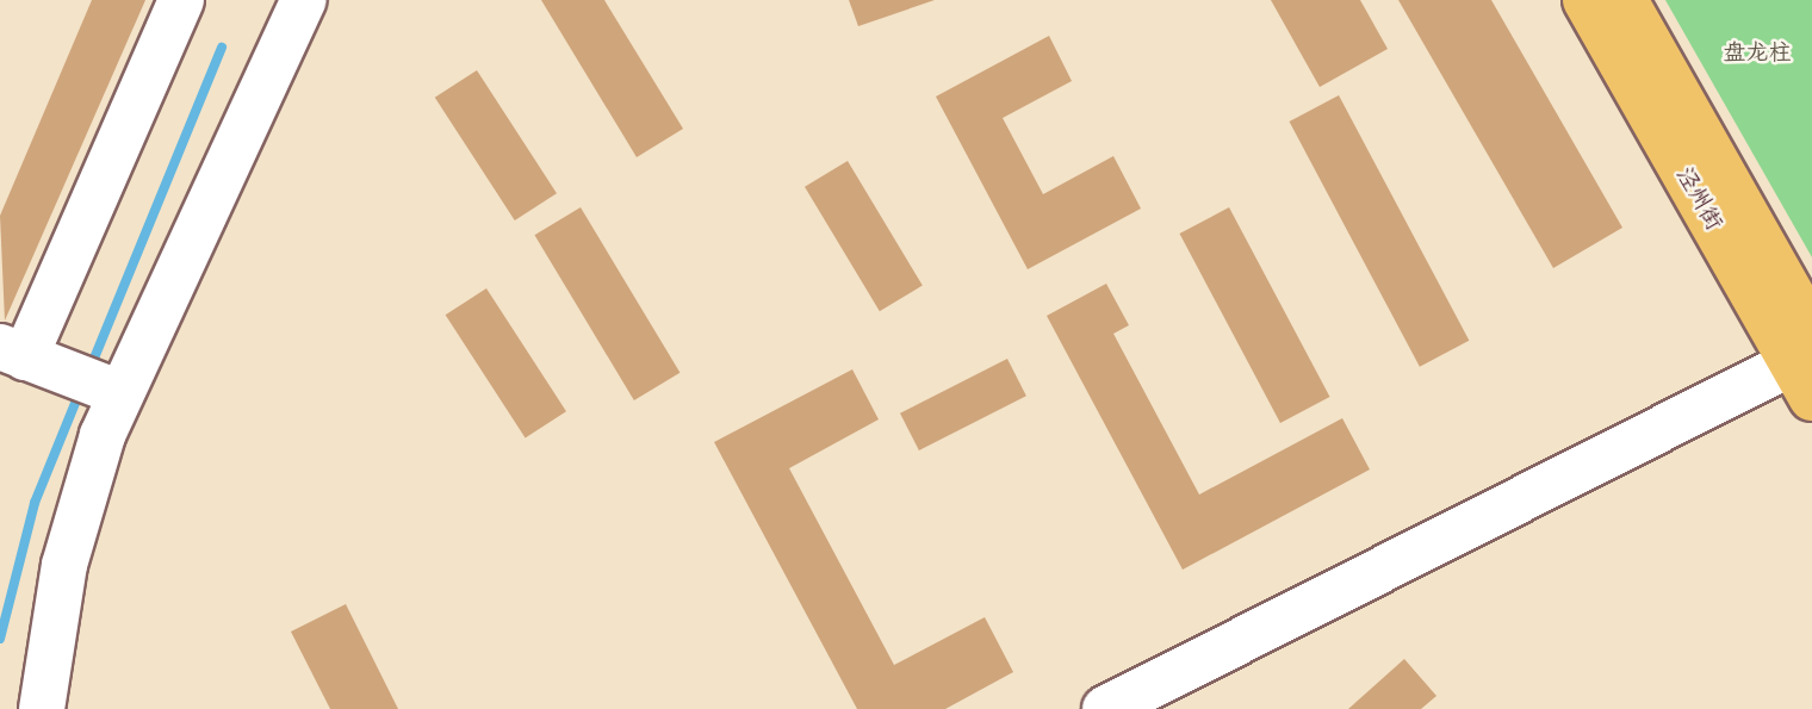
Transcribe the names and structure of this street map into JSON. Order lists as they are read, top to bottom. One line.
{"streets":{"main road":["泾州街"]},"parks":["盘龙柱"]}
